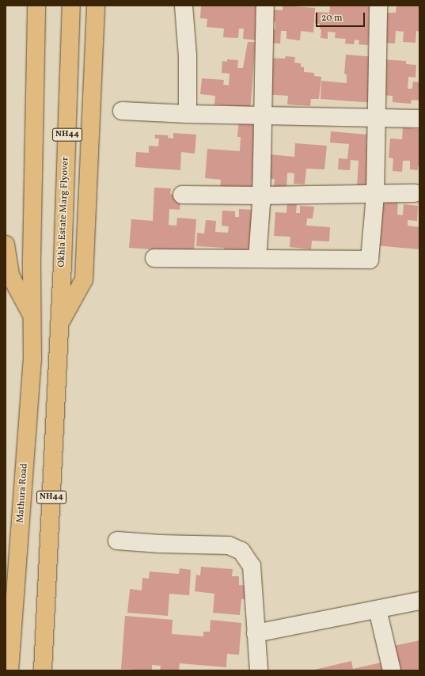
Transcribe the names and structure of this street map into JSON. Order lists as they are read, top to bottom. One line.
{"streets":{"highway":["NH44","Okhla Estate Marg Flyover","Mathura Road"]},"crossings":[["NH44","Okhla Estate Marg Flyover"],["NH44","Mathura Road"]],"scale_bar":"20 m"}
